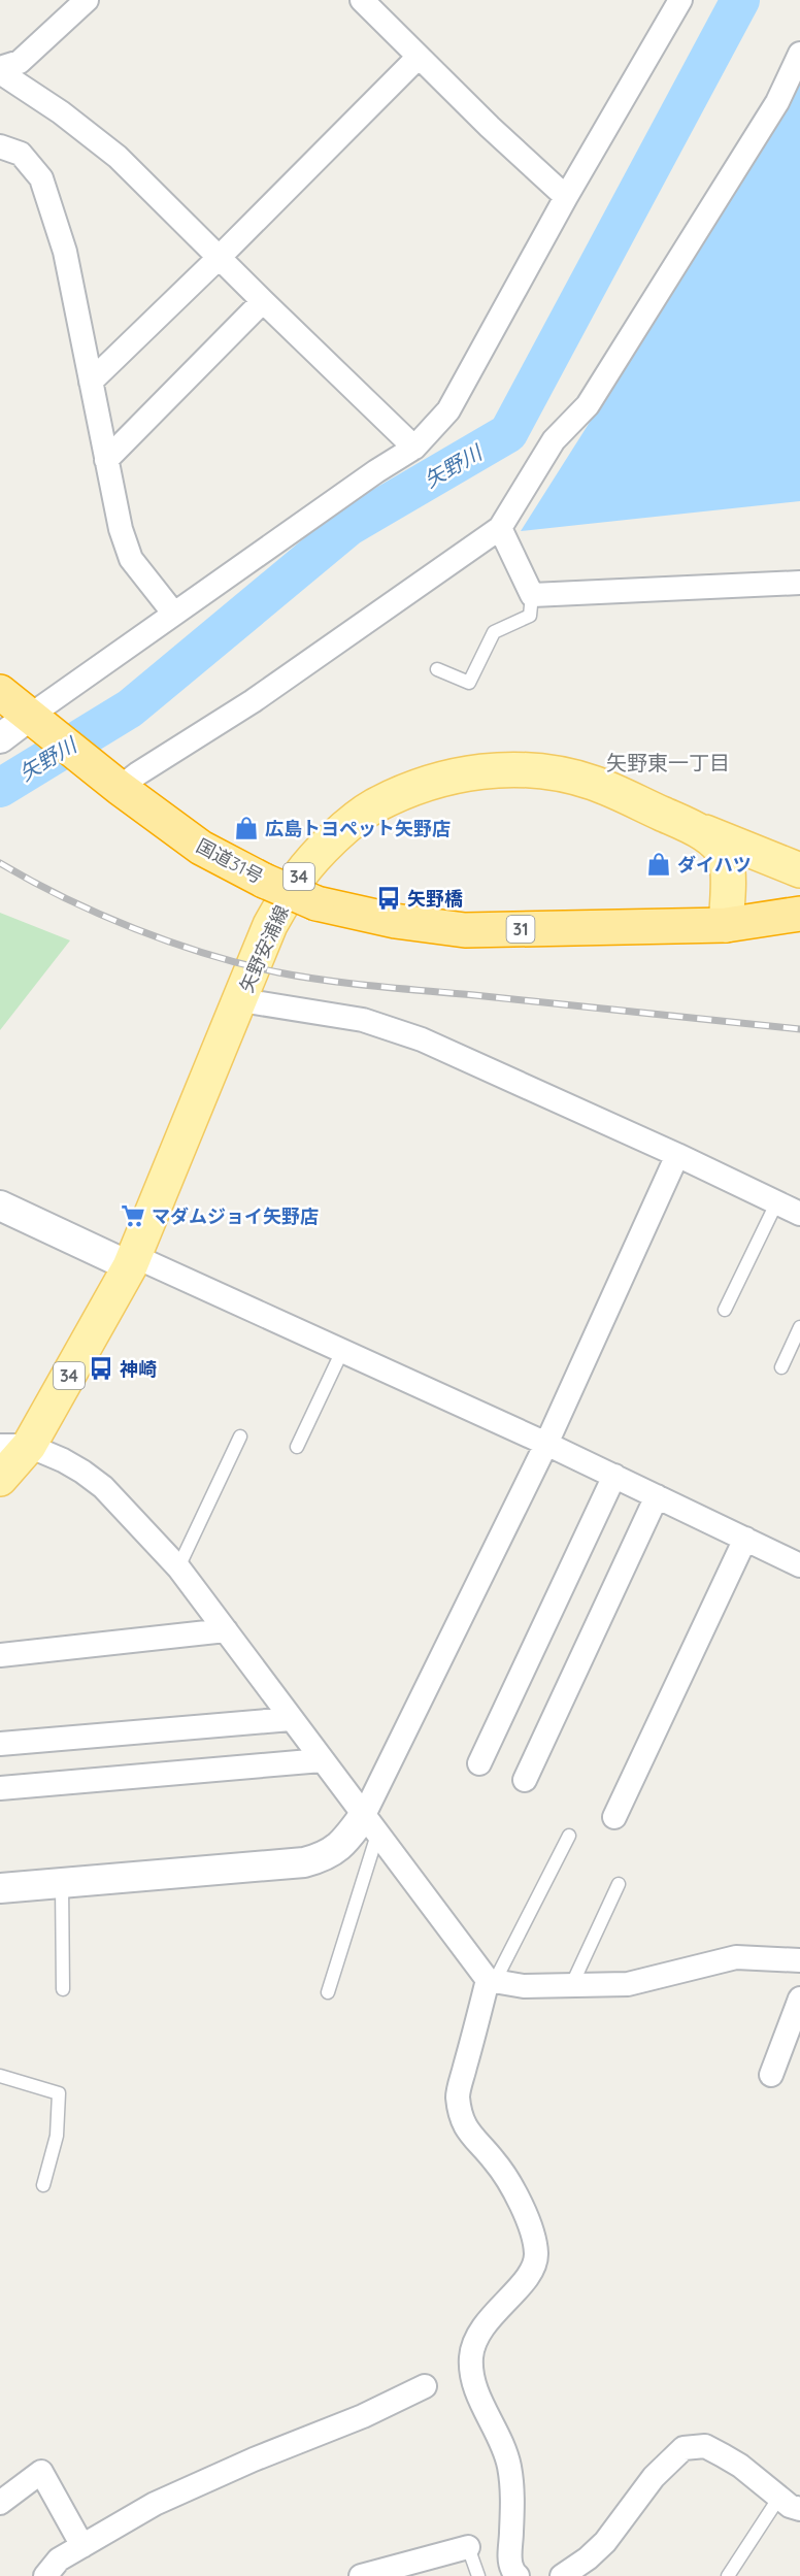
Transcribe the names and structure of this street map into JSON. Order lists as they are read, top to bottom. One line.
{"streets":{"highway":["国道31号","31"],"main road":["34","矢野安浦線"]},"crossings":[["国道31号","矢野安浦線"],["34","矢野安浦線"]],"districts":["矢野東一丁目"],"water":["矢野川"],"places":{"shop":["広島トヨペット矢野店","ダイハツ"],"bus stop":["矢野橋","神崎"],"supermarket":["マダムジョイ矢野店"]}}
